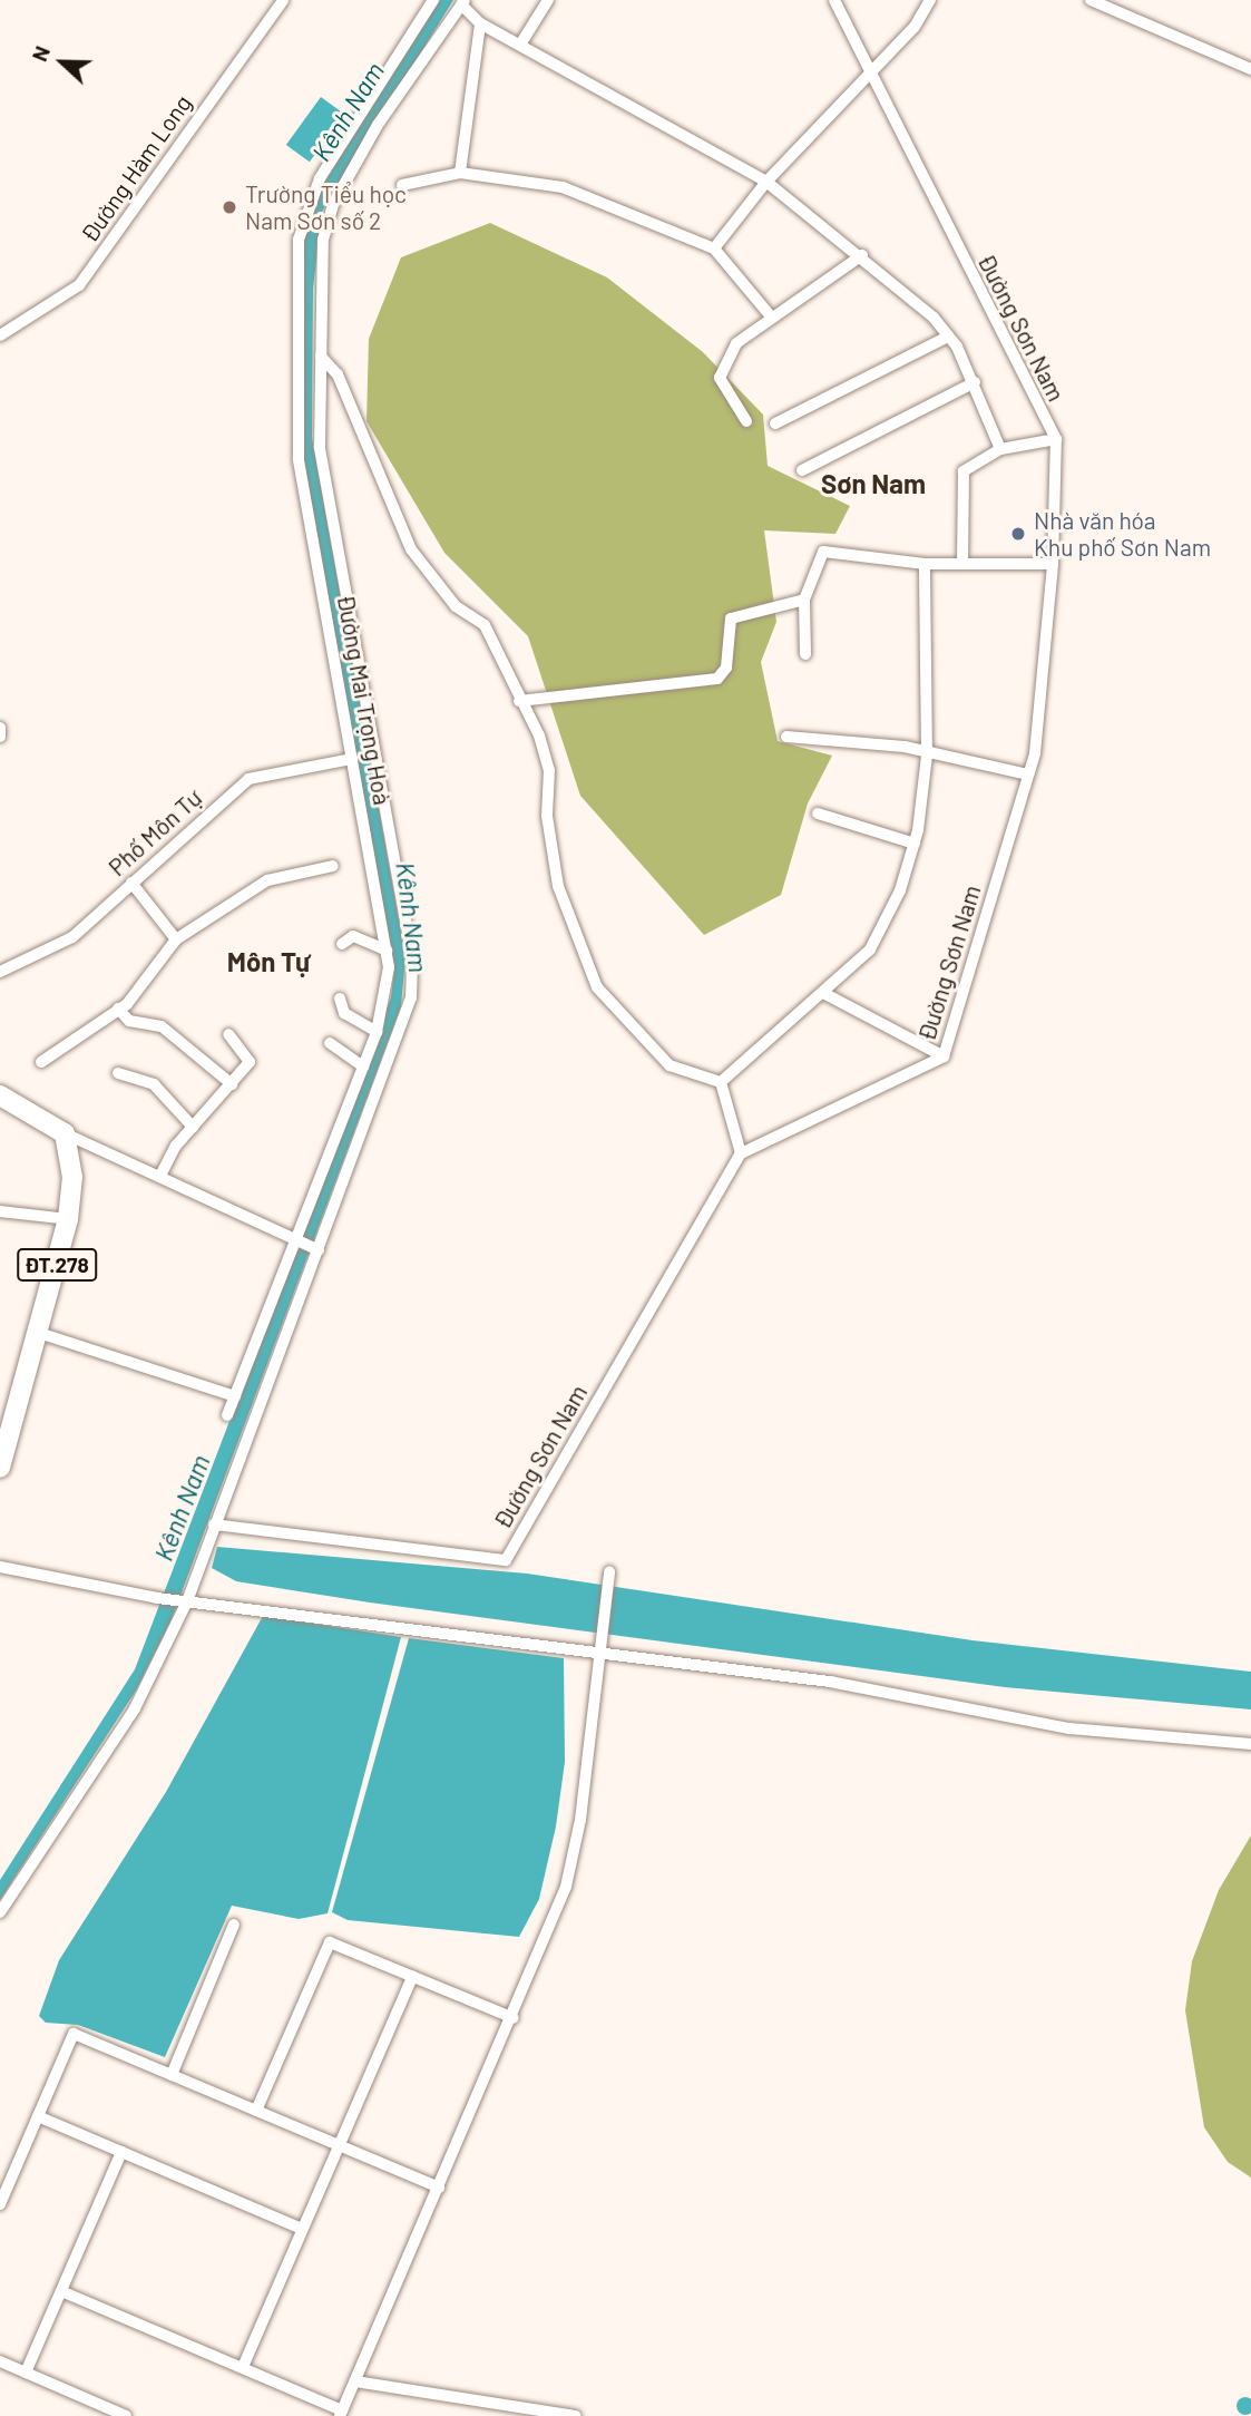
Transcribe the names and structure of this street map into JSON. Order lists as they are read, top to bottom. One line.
{"streets":{"main road":["ĐT.278"],"street":["Đường Hàm Long","Đường Sơn Nam","Đường Mai Trọng Hoà","Phố Môn Tự"]},"crossings":[["Đường Mai Trọng Hoà","Phố Môn Tự"]],"districts":["Sơn Nam","Môn Tự"],"water":["Kênh Nam"],"places":["Trường Tiểu học Nam Sơn số 2","Nhà văn hóa Khu phố Sơn Nam"],"north":"left"}
